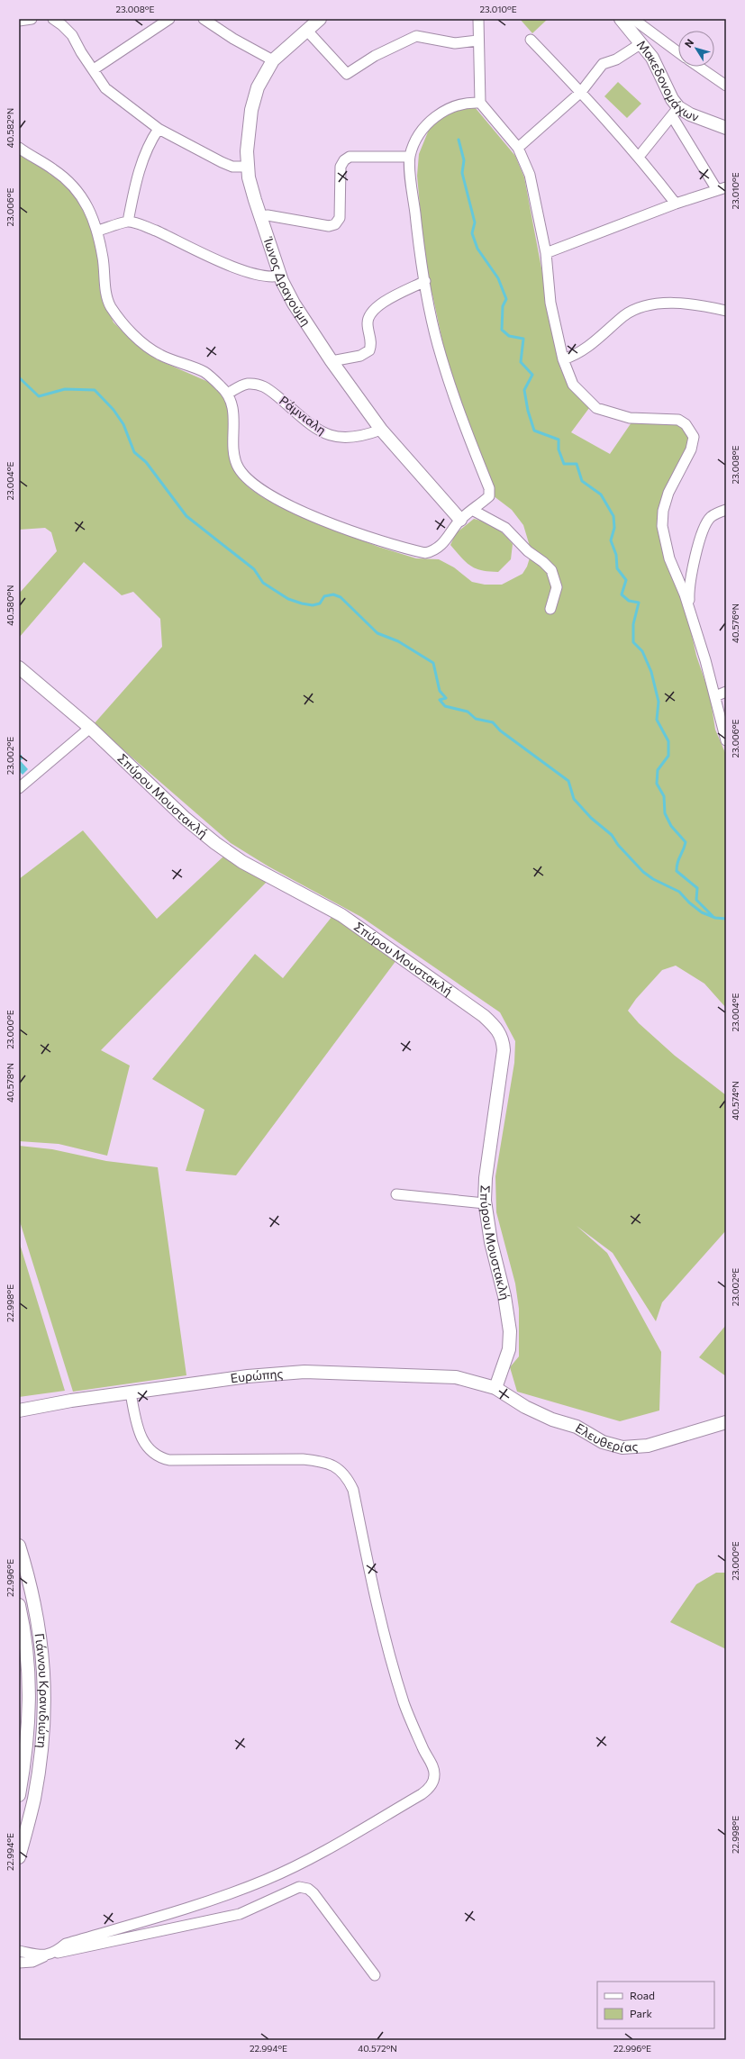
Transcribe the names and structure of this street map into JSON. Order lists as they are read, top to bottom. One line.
{"streets":{"street":["Μακεδονομάχων","Ίωνος Δραγούμη","Ράμνιαλη","Σπύρου Μουστακλή","Ευρώπης","Ελευθερίας","Γιάννου Κρανιδιώτη"]},"crossings":[["Ίωνος Δραγούμη","Ράμνιαλη"],["Σπύρου Μουστακλή","Ευρώπης"],["Σπύρου Μουστακλή","Ελευθερίας"],["Ευρώπης","Ελευθερίας"]],"legend":["Road","Park"],"north":"top left","coordinates":["23.008°E","23.010°E","40.582°N","23.006°E","23.004°E","40.580°N","40.576°N","23.002°E","23.000°E","40.578°N","40.574°N","22.998°E","22.996°E","22.994°E","40.572°N"]}
